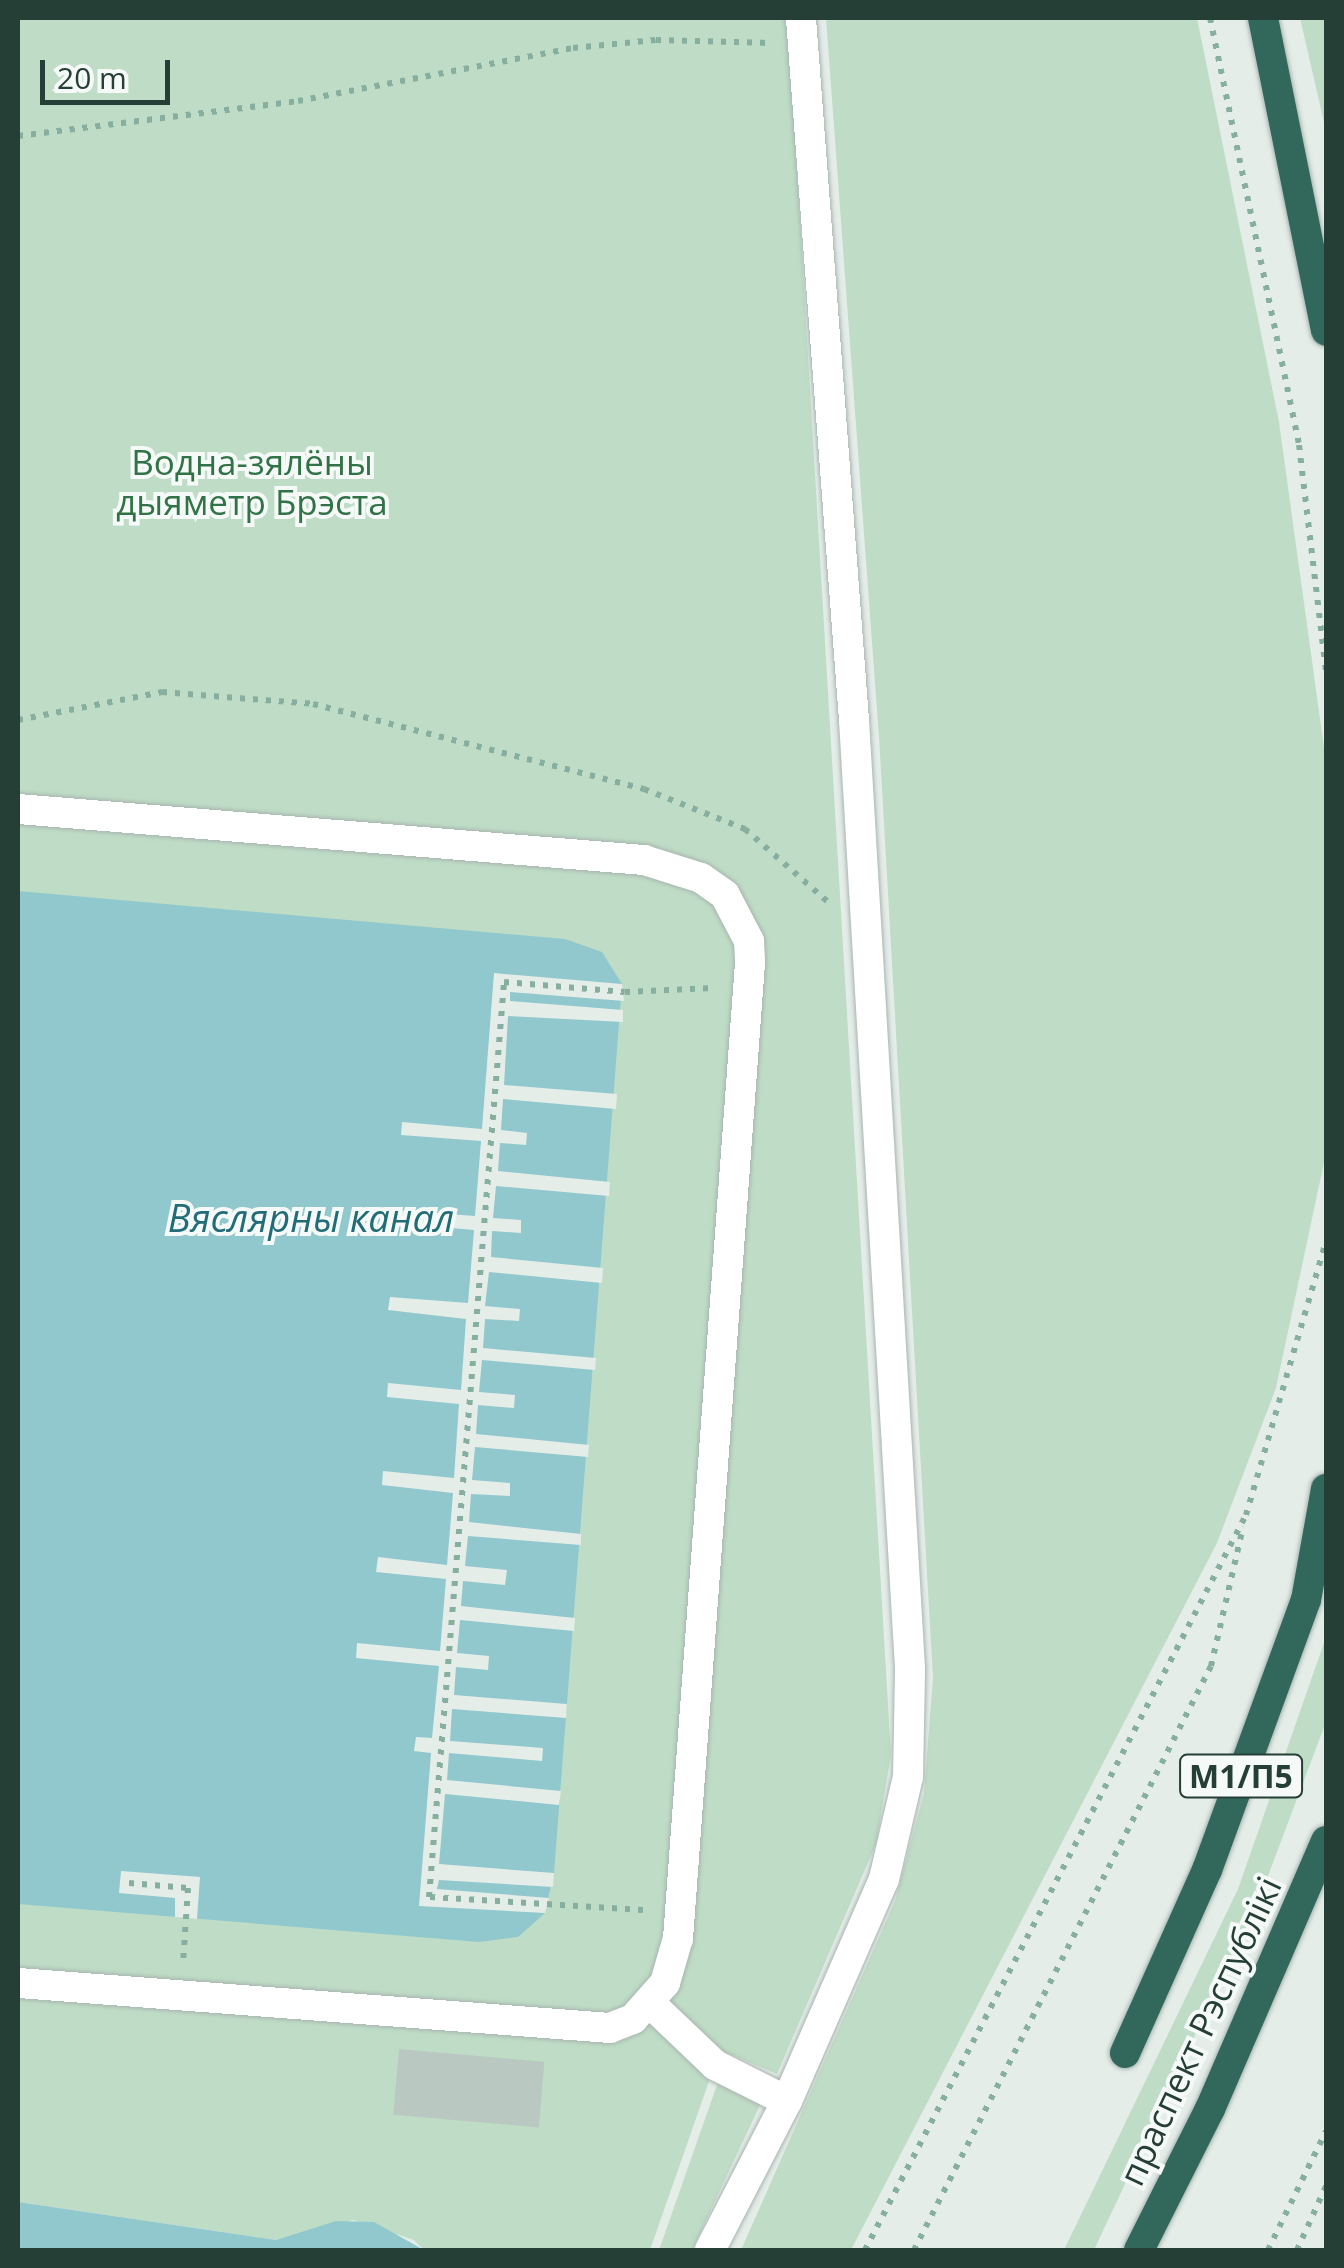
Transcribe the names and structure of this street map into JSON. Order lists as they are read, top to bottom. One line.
{"streets":{"highway":["М1/П5","праспект Рэспублікі"]},"water":["Вяслярны канал"],"parks":["Водна-зялёны дыяметр Брэста"],"scale_bar":"20 m"}
